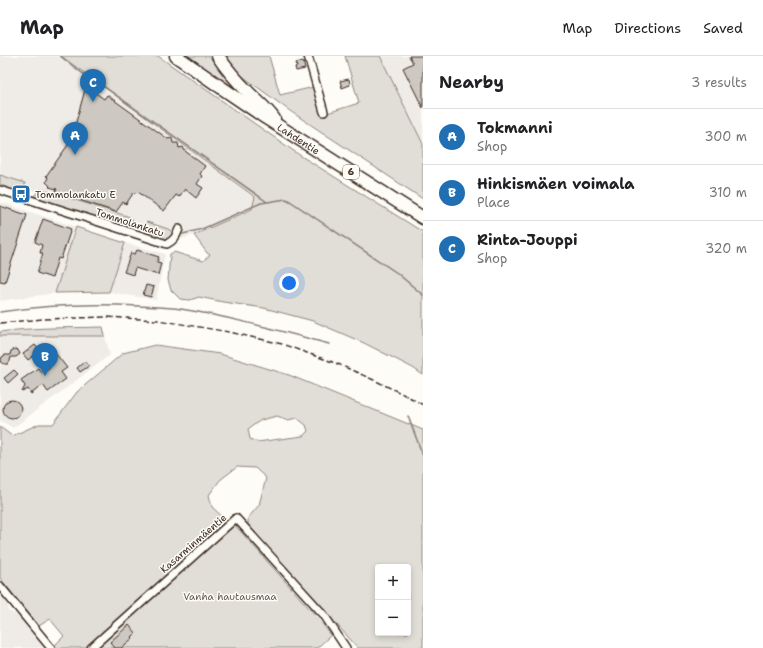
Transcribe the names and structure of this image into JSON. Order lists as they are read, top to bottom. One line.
{"streets":{"highway":["Lahdentie","6"],"street":["Tommolankatu","Kasarminmäentie"]},"parks":["Vanha hautausmaa"],"places":{"bus stop":["Tommolankatu E"]},"page":{"header":"Map","nav":["Map","Directions","Saved"],"heading":["Nearby","3 results"],"pins":["C","A","B"],"list":[{"mark":"A","name":"Tokmanni","note":"Shop","value":"300 m"},{"mark":"B","name":"Hinkismäen voimala","note":"Place","value":"310 m"},{"mark":"C","name":"Rinta-Jouppi","note":"Shop","value":"320 m"}],"map_buttons":["+","−"]}}
